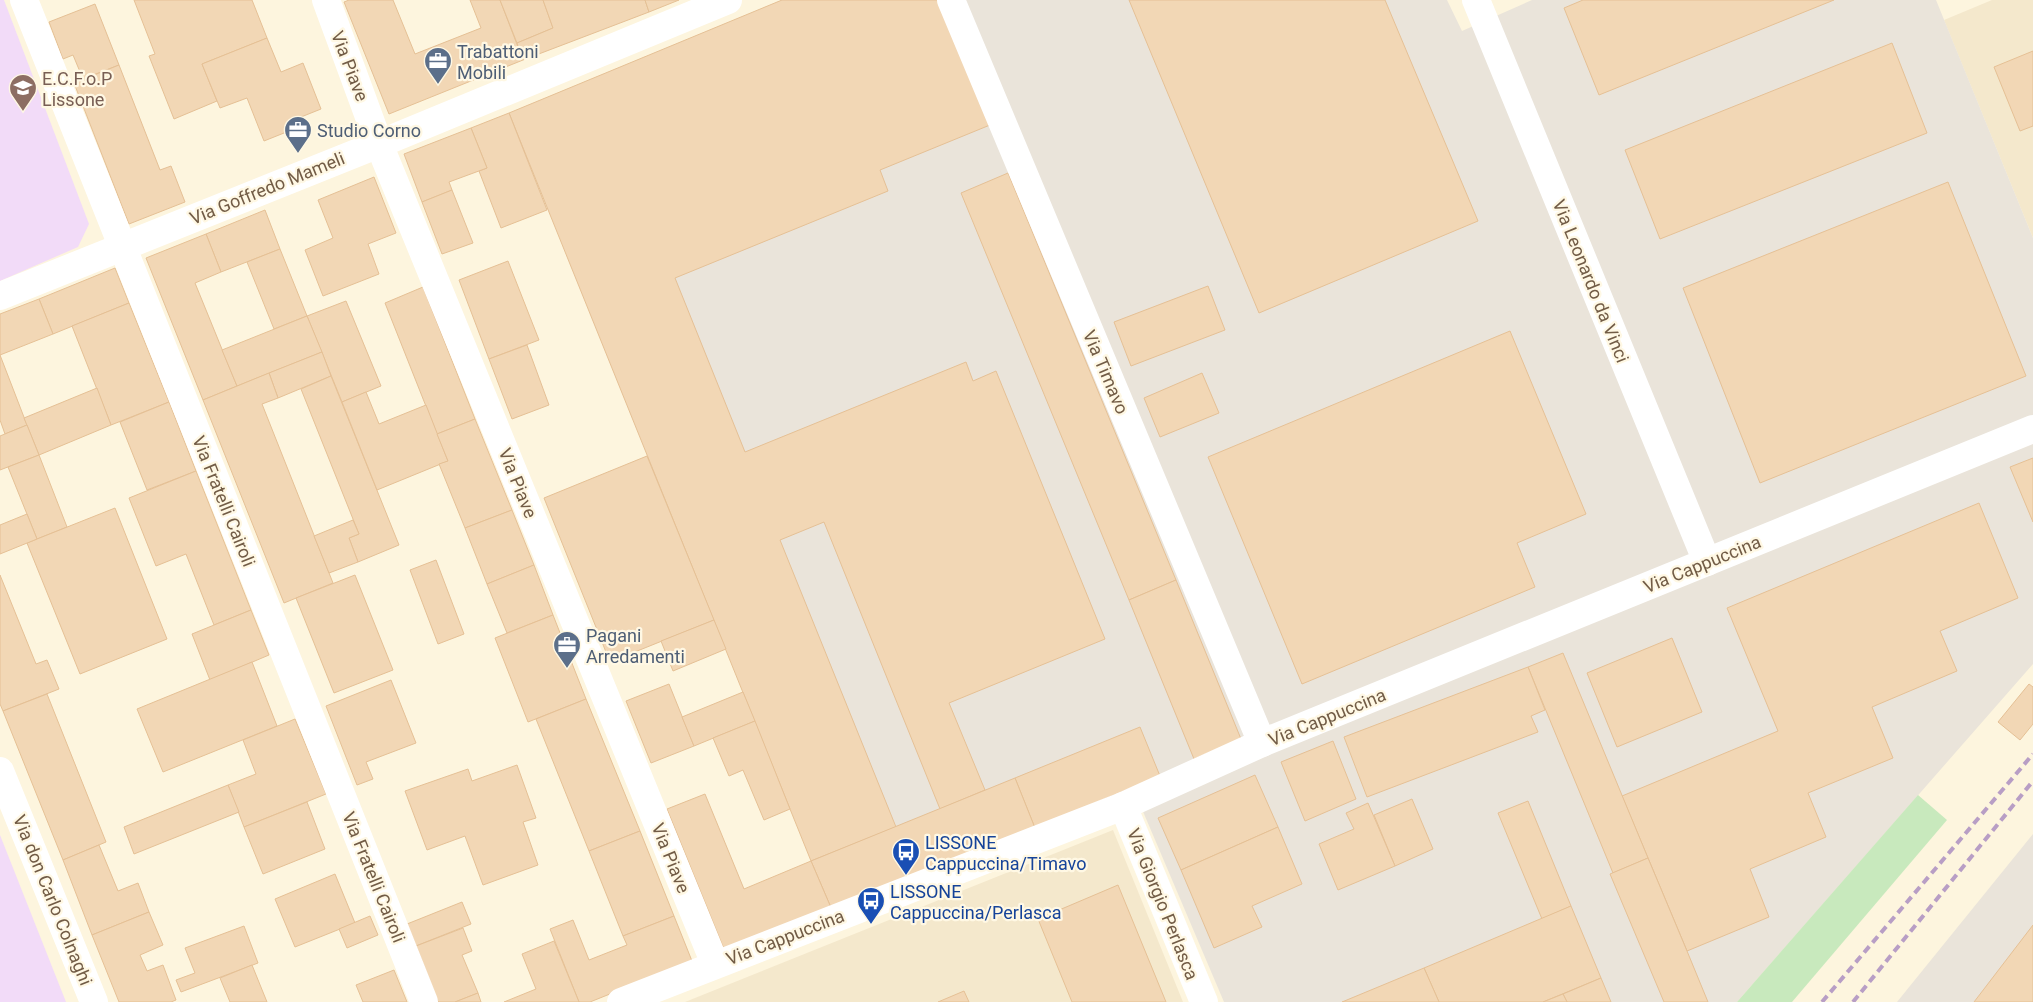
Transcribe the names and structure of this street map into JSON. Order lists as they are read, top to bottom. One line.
{"streets":{"street":["Via Piave","Via Goffredo Mameli","Via Leonardo da Vinci","Via Timavo","Via Fratelli Cairoli","Via Cappuccina","Via don Carlo Colnaghi","Via Giorgio Perlasca"]},"crossings":[["Via Piave","Via Goffredo Mameli"],["Via Piave","Via Cappuccina"],["Via Goffredo Mameli","Via Fratelli Cairoli"],["Via Leonardo da Vinci","Via Cappuccina"],["Via Timavo","Via Cappuccina"],["Via Cappuccina","Via Giorgio Perlasca"]],"places":{"office":["Trabattoni Mobili","Studio Corno","Pagani Arredamenti"],"school or university":["E.C.F.o.P Lissone"],"bus stop":["LISSONE Cappuccina/Timavo","LISSONE Cappuccina/Perlasca"]}}
